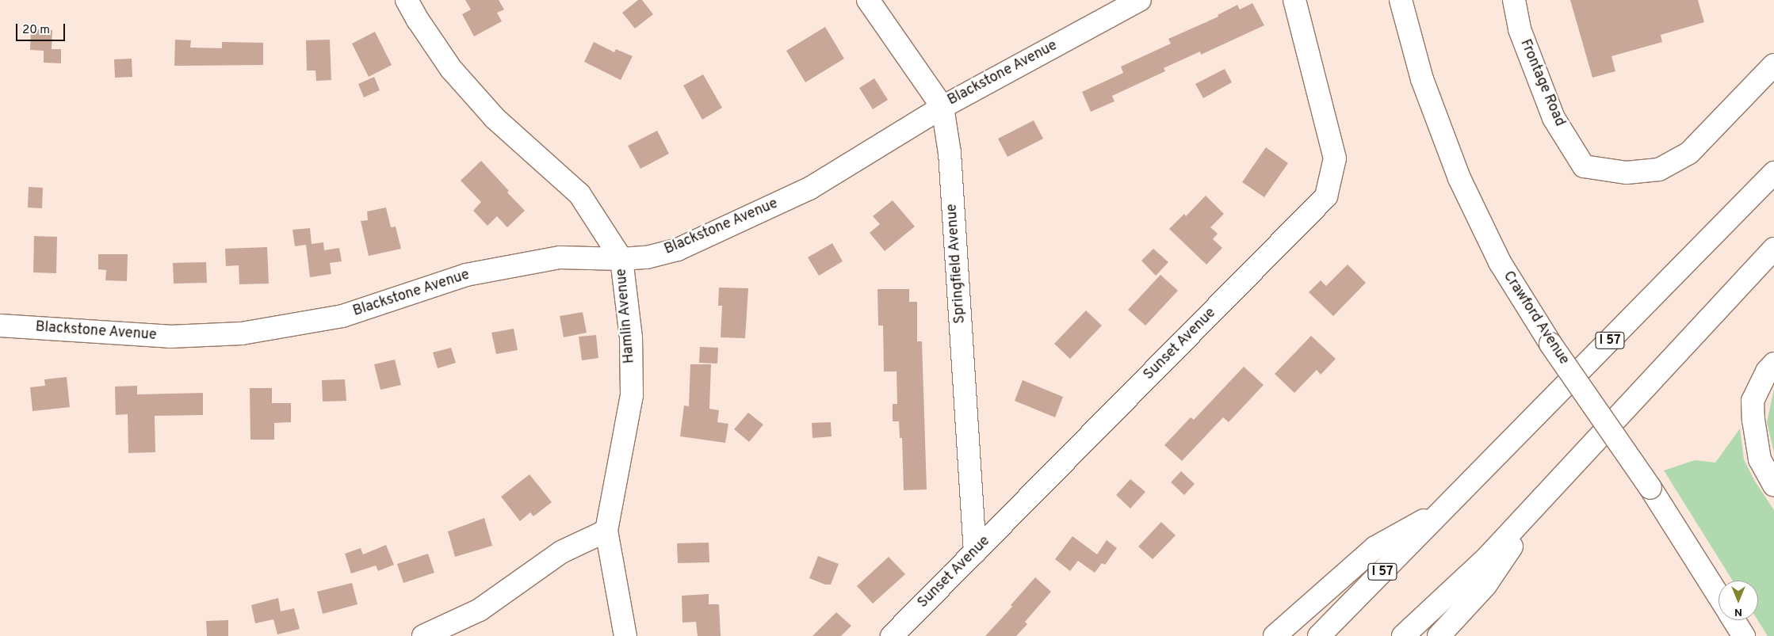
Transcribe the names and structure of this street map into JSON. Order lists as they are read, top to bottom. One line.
{"streets":{"main road":["Blackstone Avenue","Frontage Road","Springfield Avenue","Hamlin Avenue","Crawford Avenue","I 57","Sunset Avenue"]},"crossings":[["Blackstone Avenue","Springfield Avenue"],["Blackstone Avenue","Hamlin Avenue"],["Springfield Avenue","Sunset Avenue"]],"scale_bar":"20 m","north":"bottom"}
